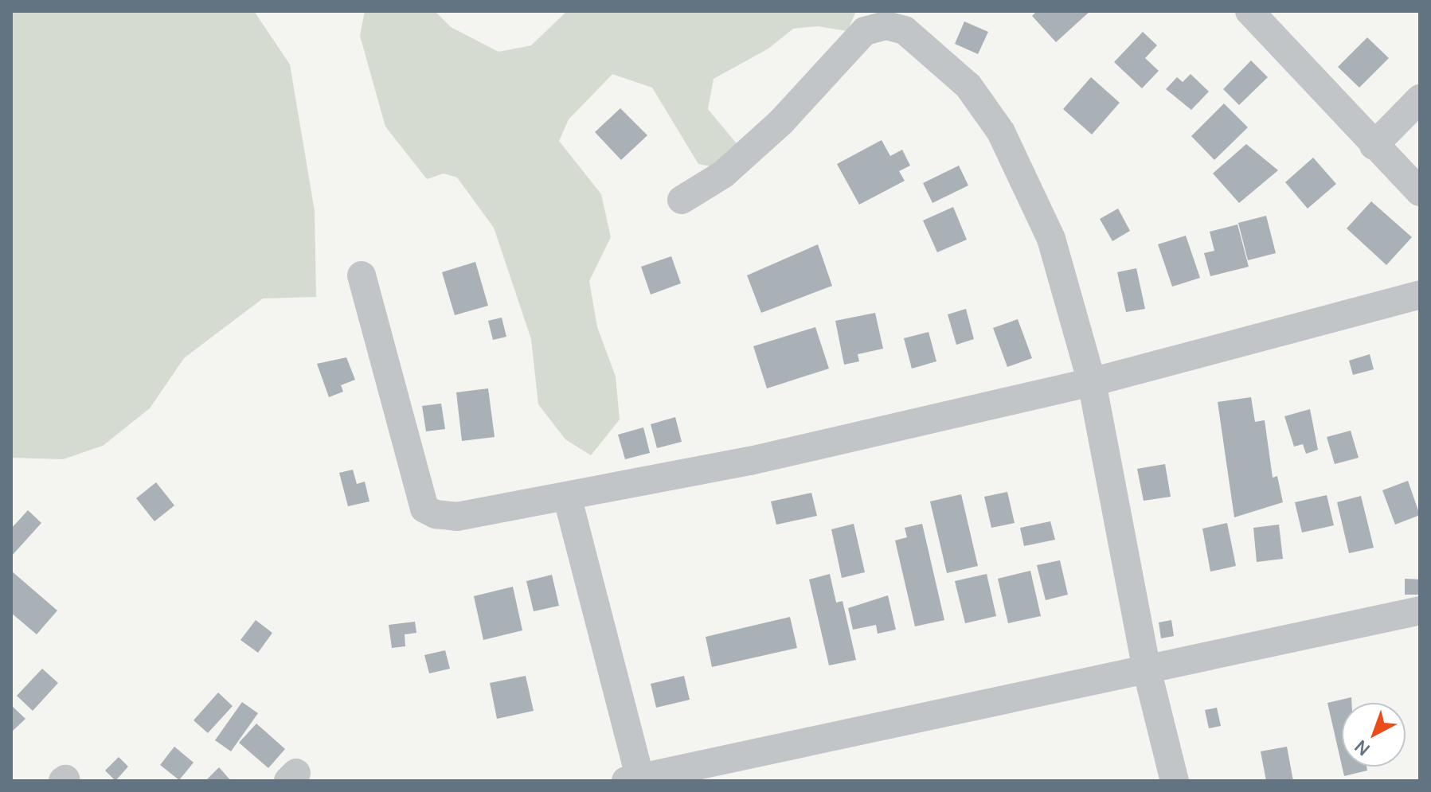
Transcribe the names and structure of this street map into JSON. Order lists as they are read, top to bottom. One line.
{"north":"bottom left"}
